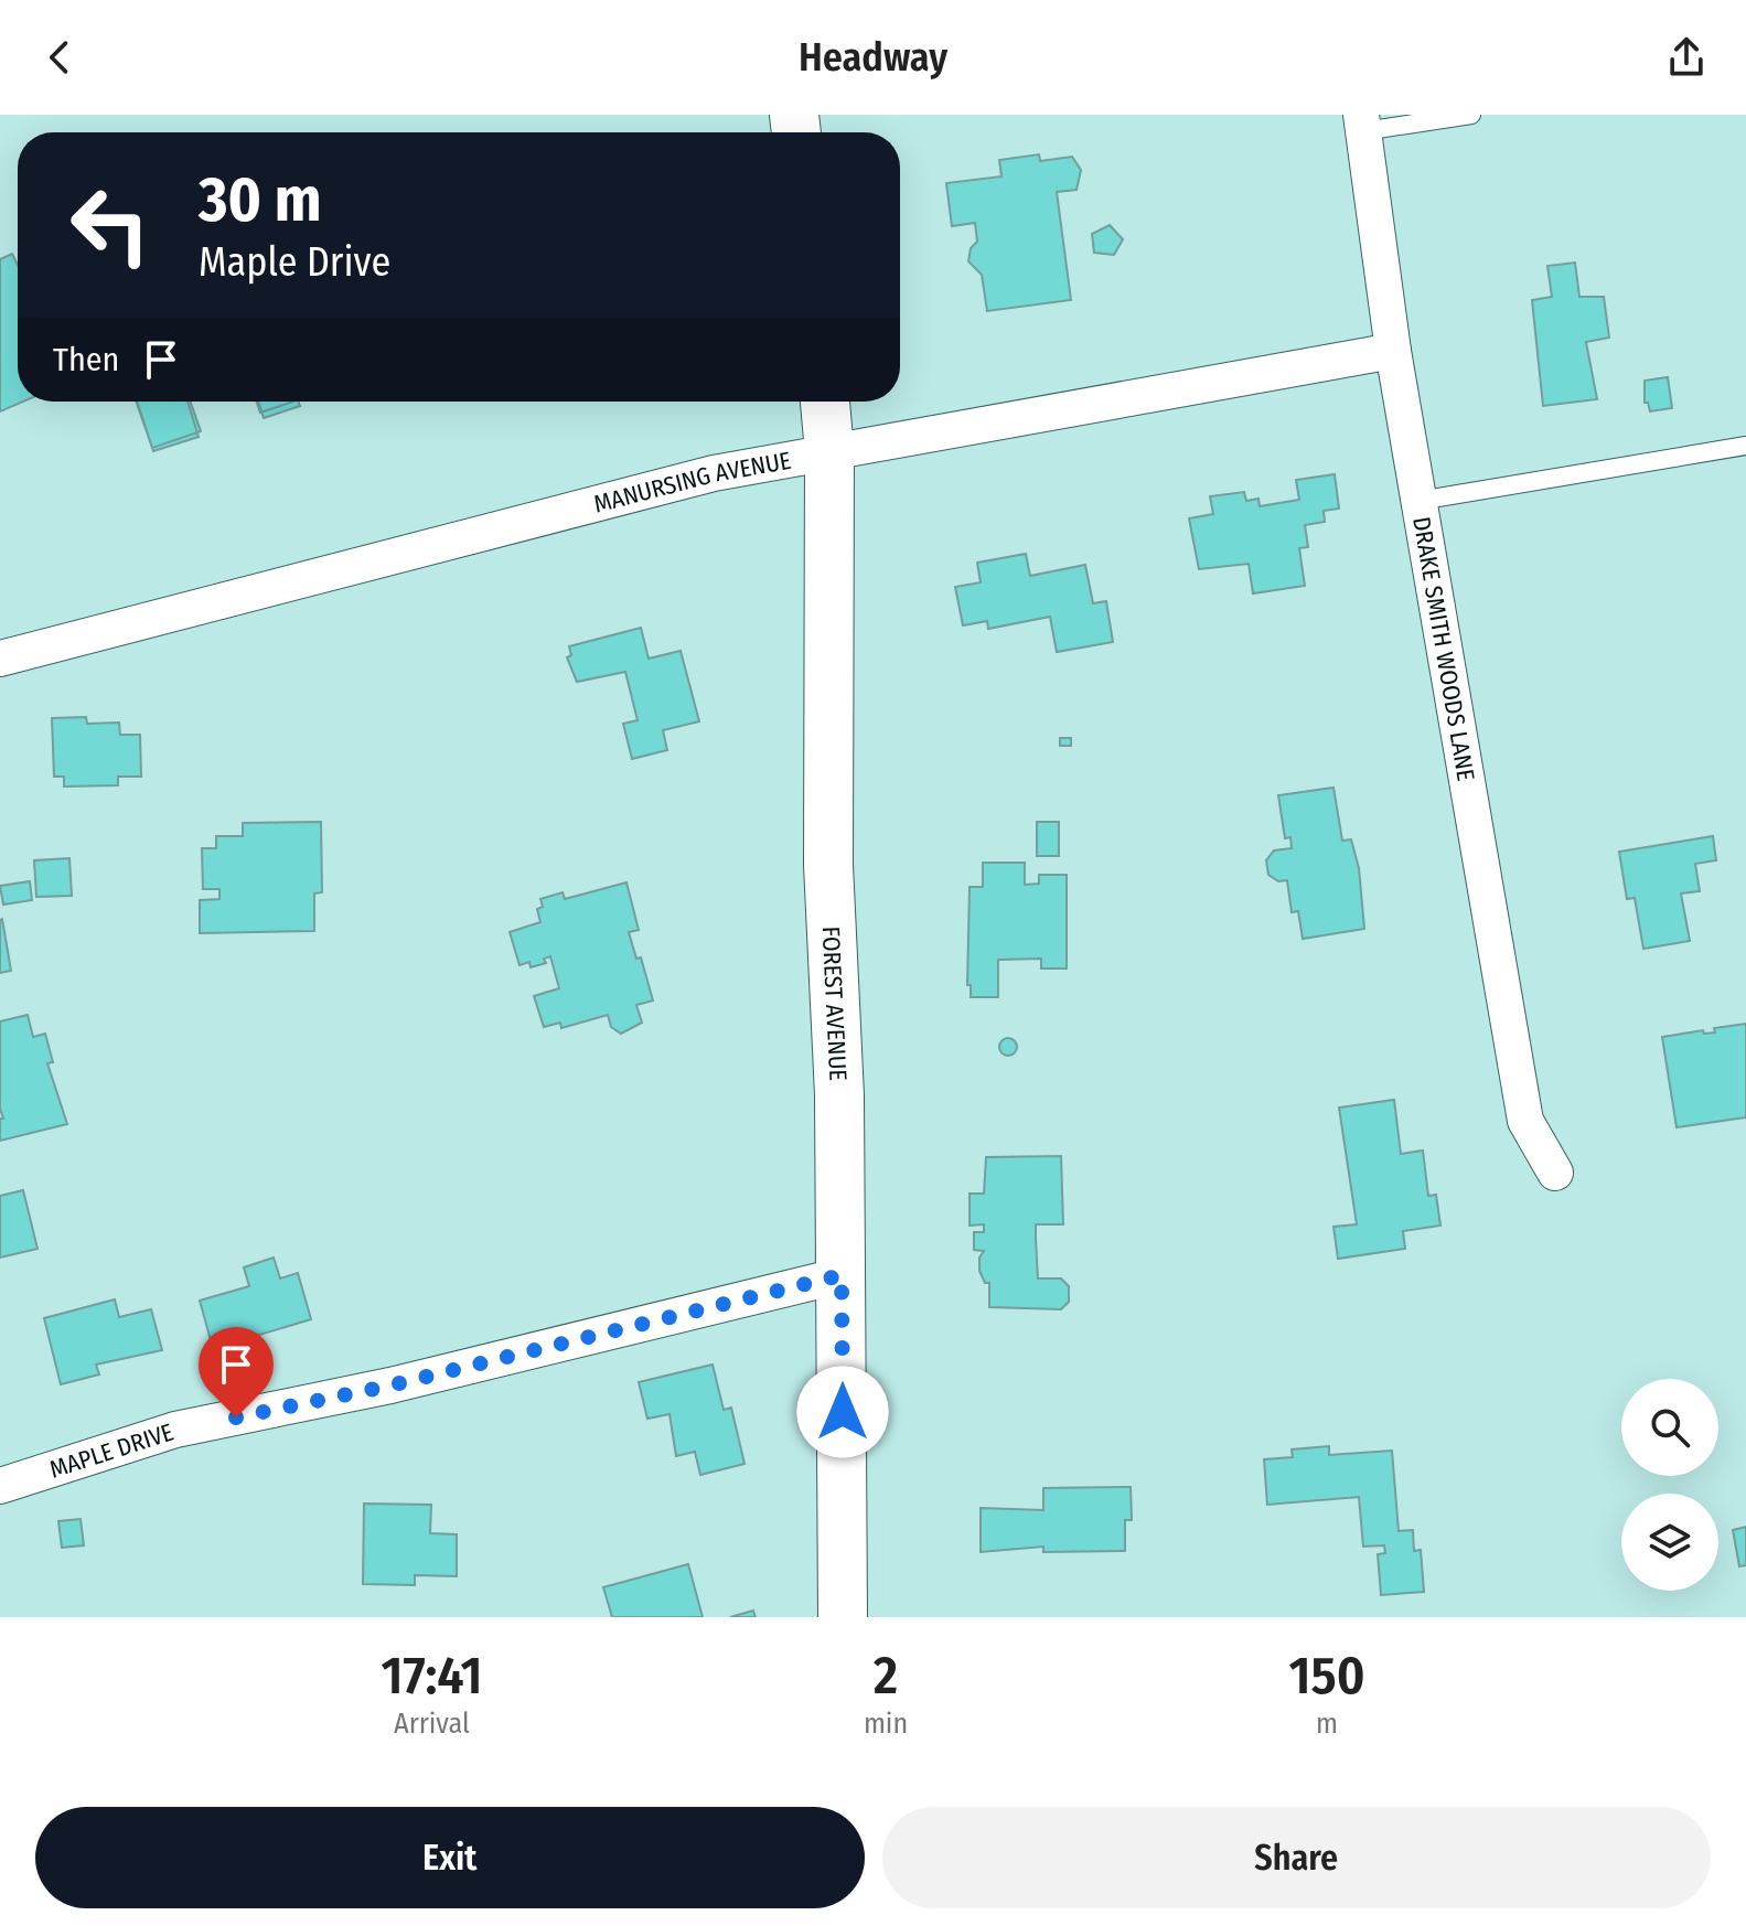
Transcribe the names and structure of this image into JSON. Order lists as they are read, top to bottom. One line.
{"streets":{"street":["MANURSING AVENUE","DRAKE SMITH WOODS LANE","FOREST AVENUE","MAPLE DRIVE"]},"crossings":[["MANURSING AVENUE","DRAKE SMITH WOODS LANE"],["MANURSING AVENUE","FOREST AVENUE"],["FOREST AVENUE","MAPLE DRIVE"]],"page":{"header":"Headway","turn":["30 m","Maple Drive"],"then":"Then","eta":["17:41","Arrival","2","min","150","m"],"buttons":["Exit","Share"]}}
